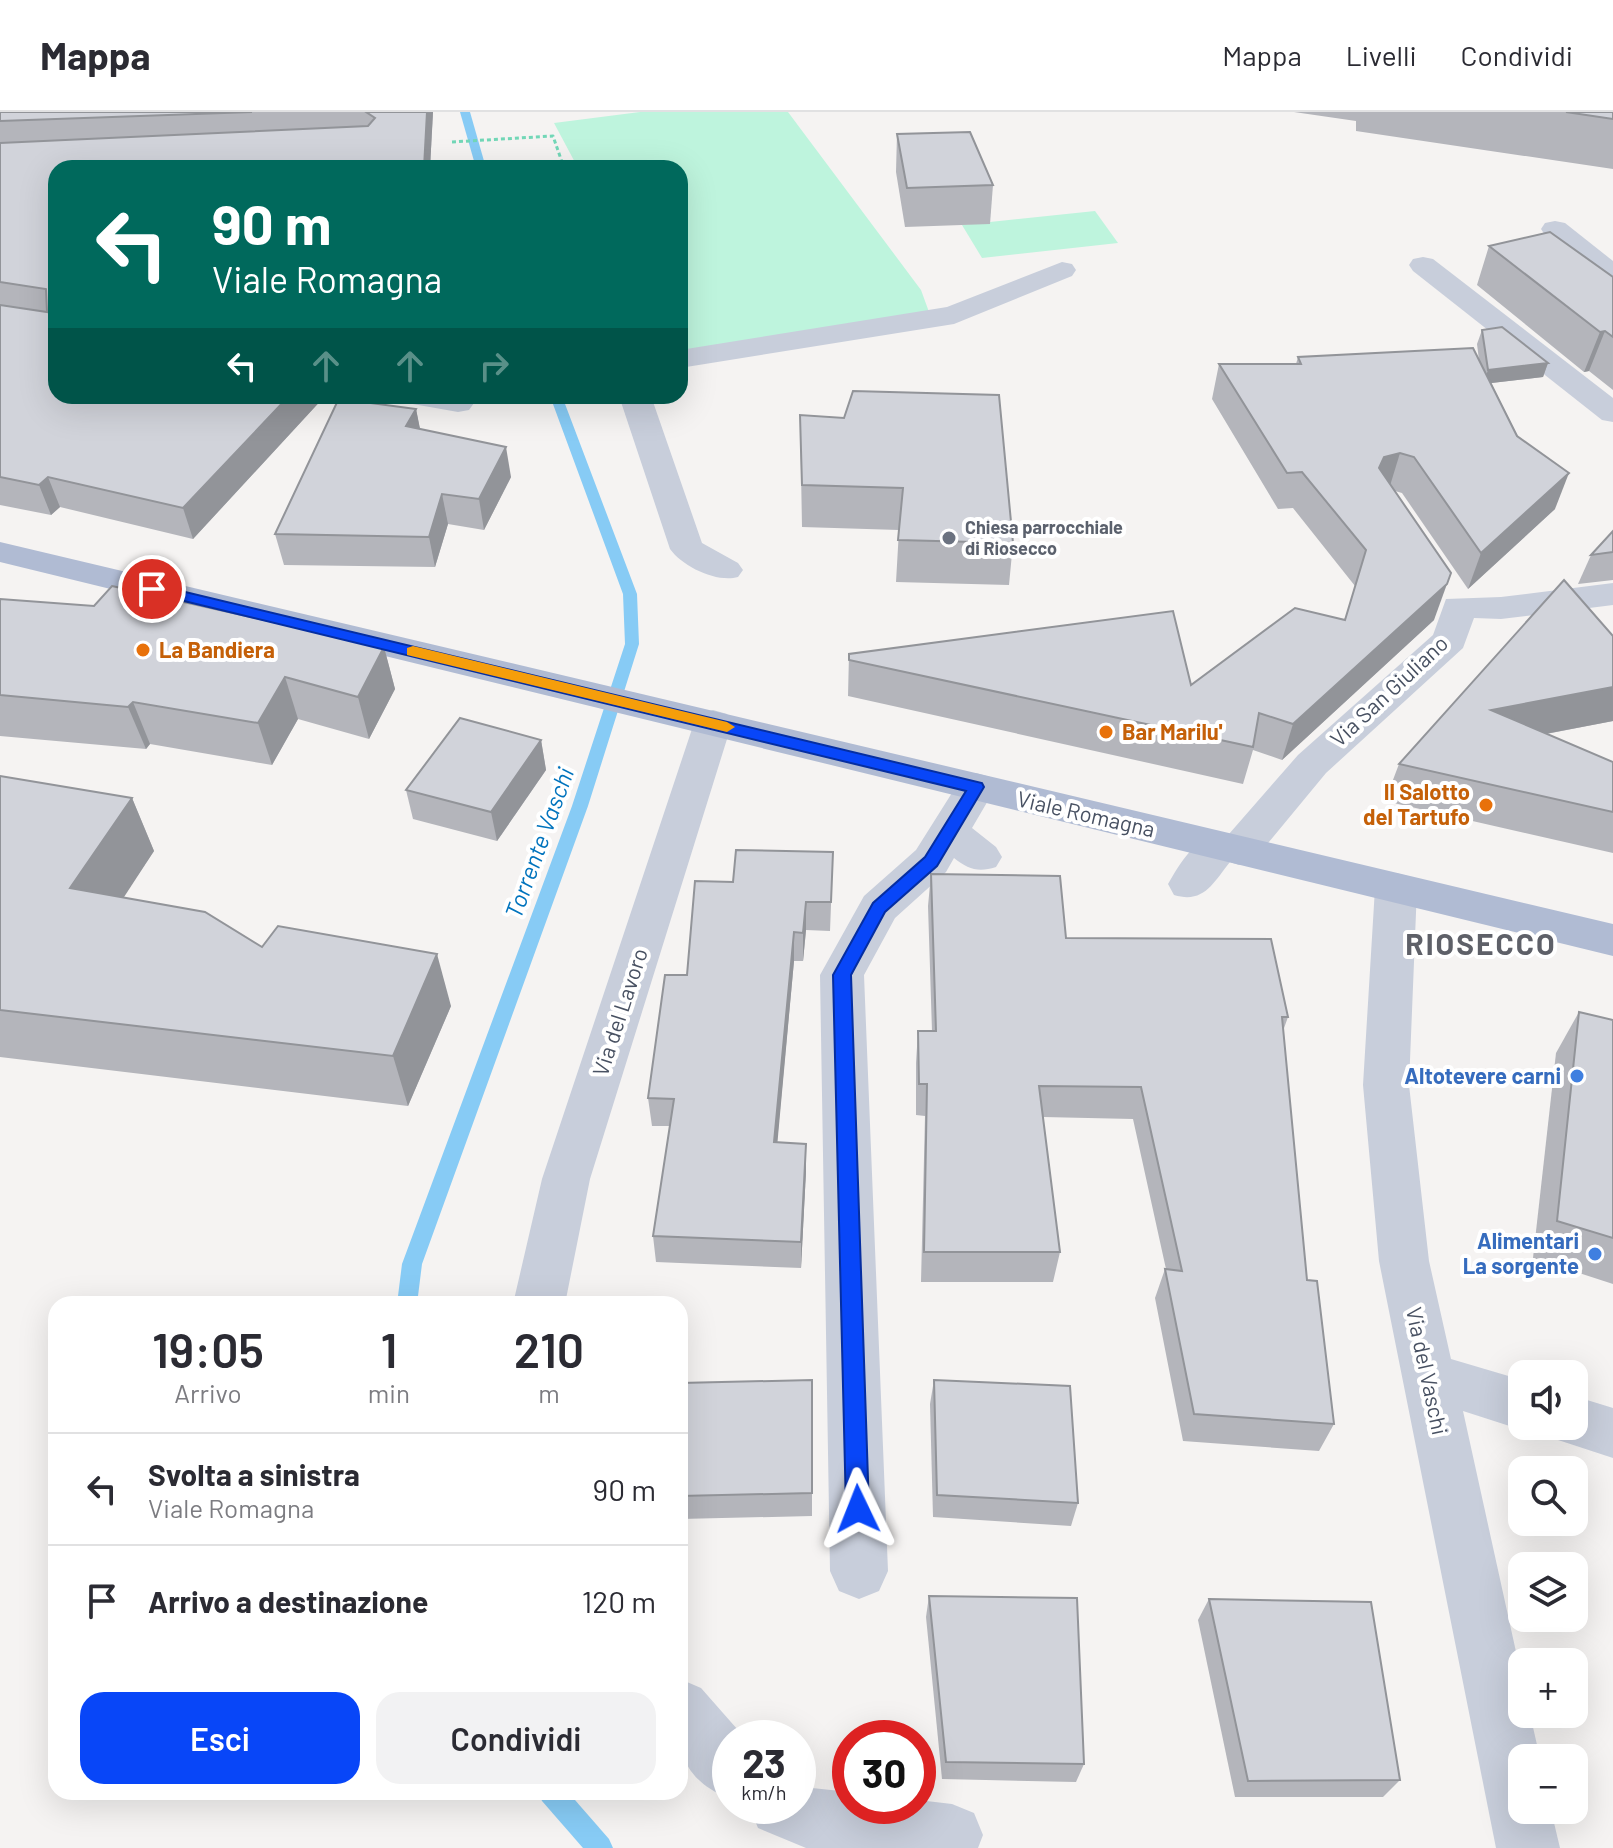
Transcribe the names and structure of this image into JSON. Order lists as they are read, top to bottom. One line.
{"streets":{"main road":["Viale Romagna"],"street":["Via San Giuliano","Via del Lavoro","Via del Vaschi"]},"crossings":[["Via San Giuliano","Viale Romagna"],["Viale Romagna","Via del Lavoro"],["Viale Romagna","Via del Vaschi"]],"districts":["RIOSECCO"],"water":["Torrente Vaschi"],"places":["Chiesa parrocchiale di Riosecco","La Bandiera","Bar Marilu'","Il Salotto del Tartufo","Altotevere carni","Alimentari La sorgente"],"page":{"header":"Mappa","nav":["Mappa","Livelli","Condividi"],"turn":["90 m","Viale Romagna"],"eta":["19:05","Arrivo","1","min","210","m"],"map_buttons":["+","−"],"list":[{"name":"Svolta a sinistra","note":"Viale Romagna","value":"90 m"},{"name":"Arrivo a destinazione","value":"120 m"}],"buttons":["Esci","Condividi"],"speed":"23 km/h","limit":"30"}}
